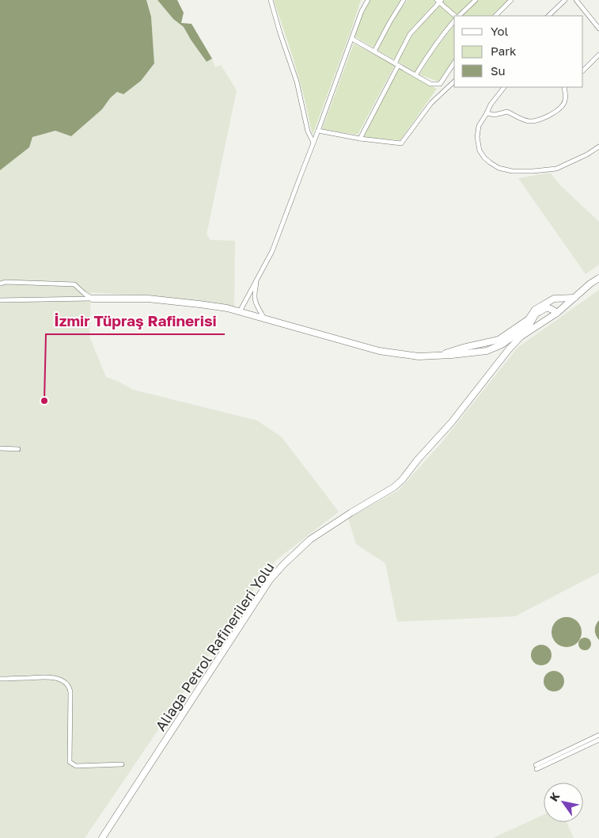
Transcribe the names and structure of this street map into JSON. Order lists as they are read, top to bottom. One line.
{"streets":{"street":["Aliağa Petrol Rafinerileri Yolu"]},"places":["İzmir Tüpraş Rafinerisi"],"legend":["Yol","Park","Su"],"north":"top left"}
